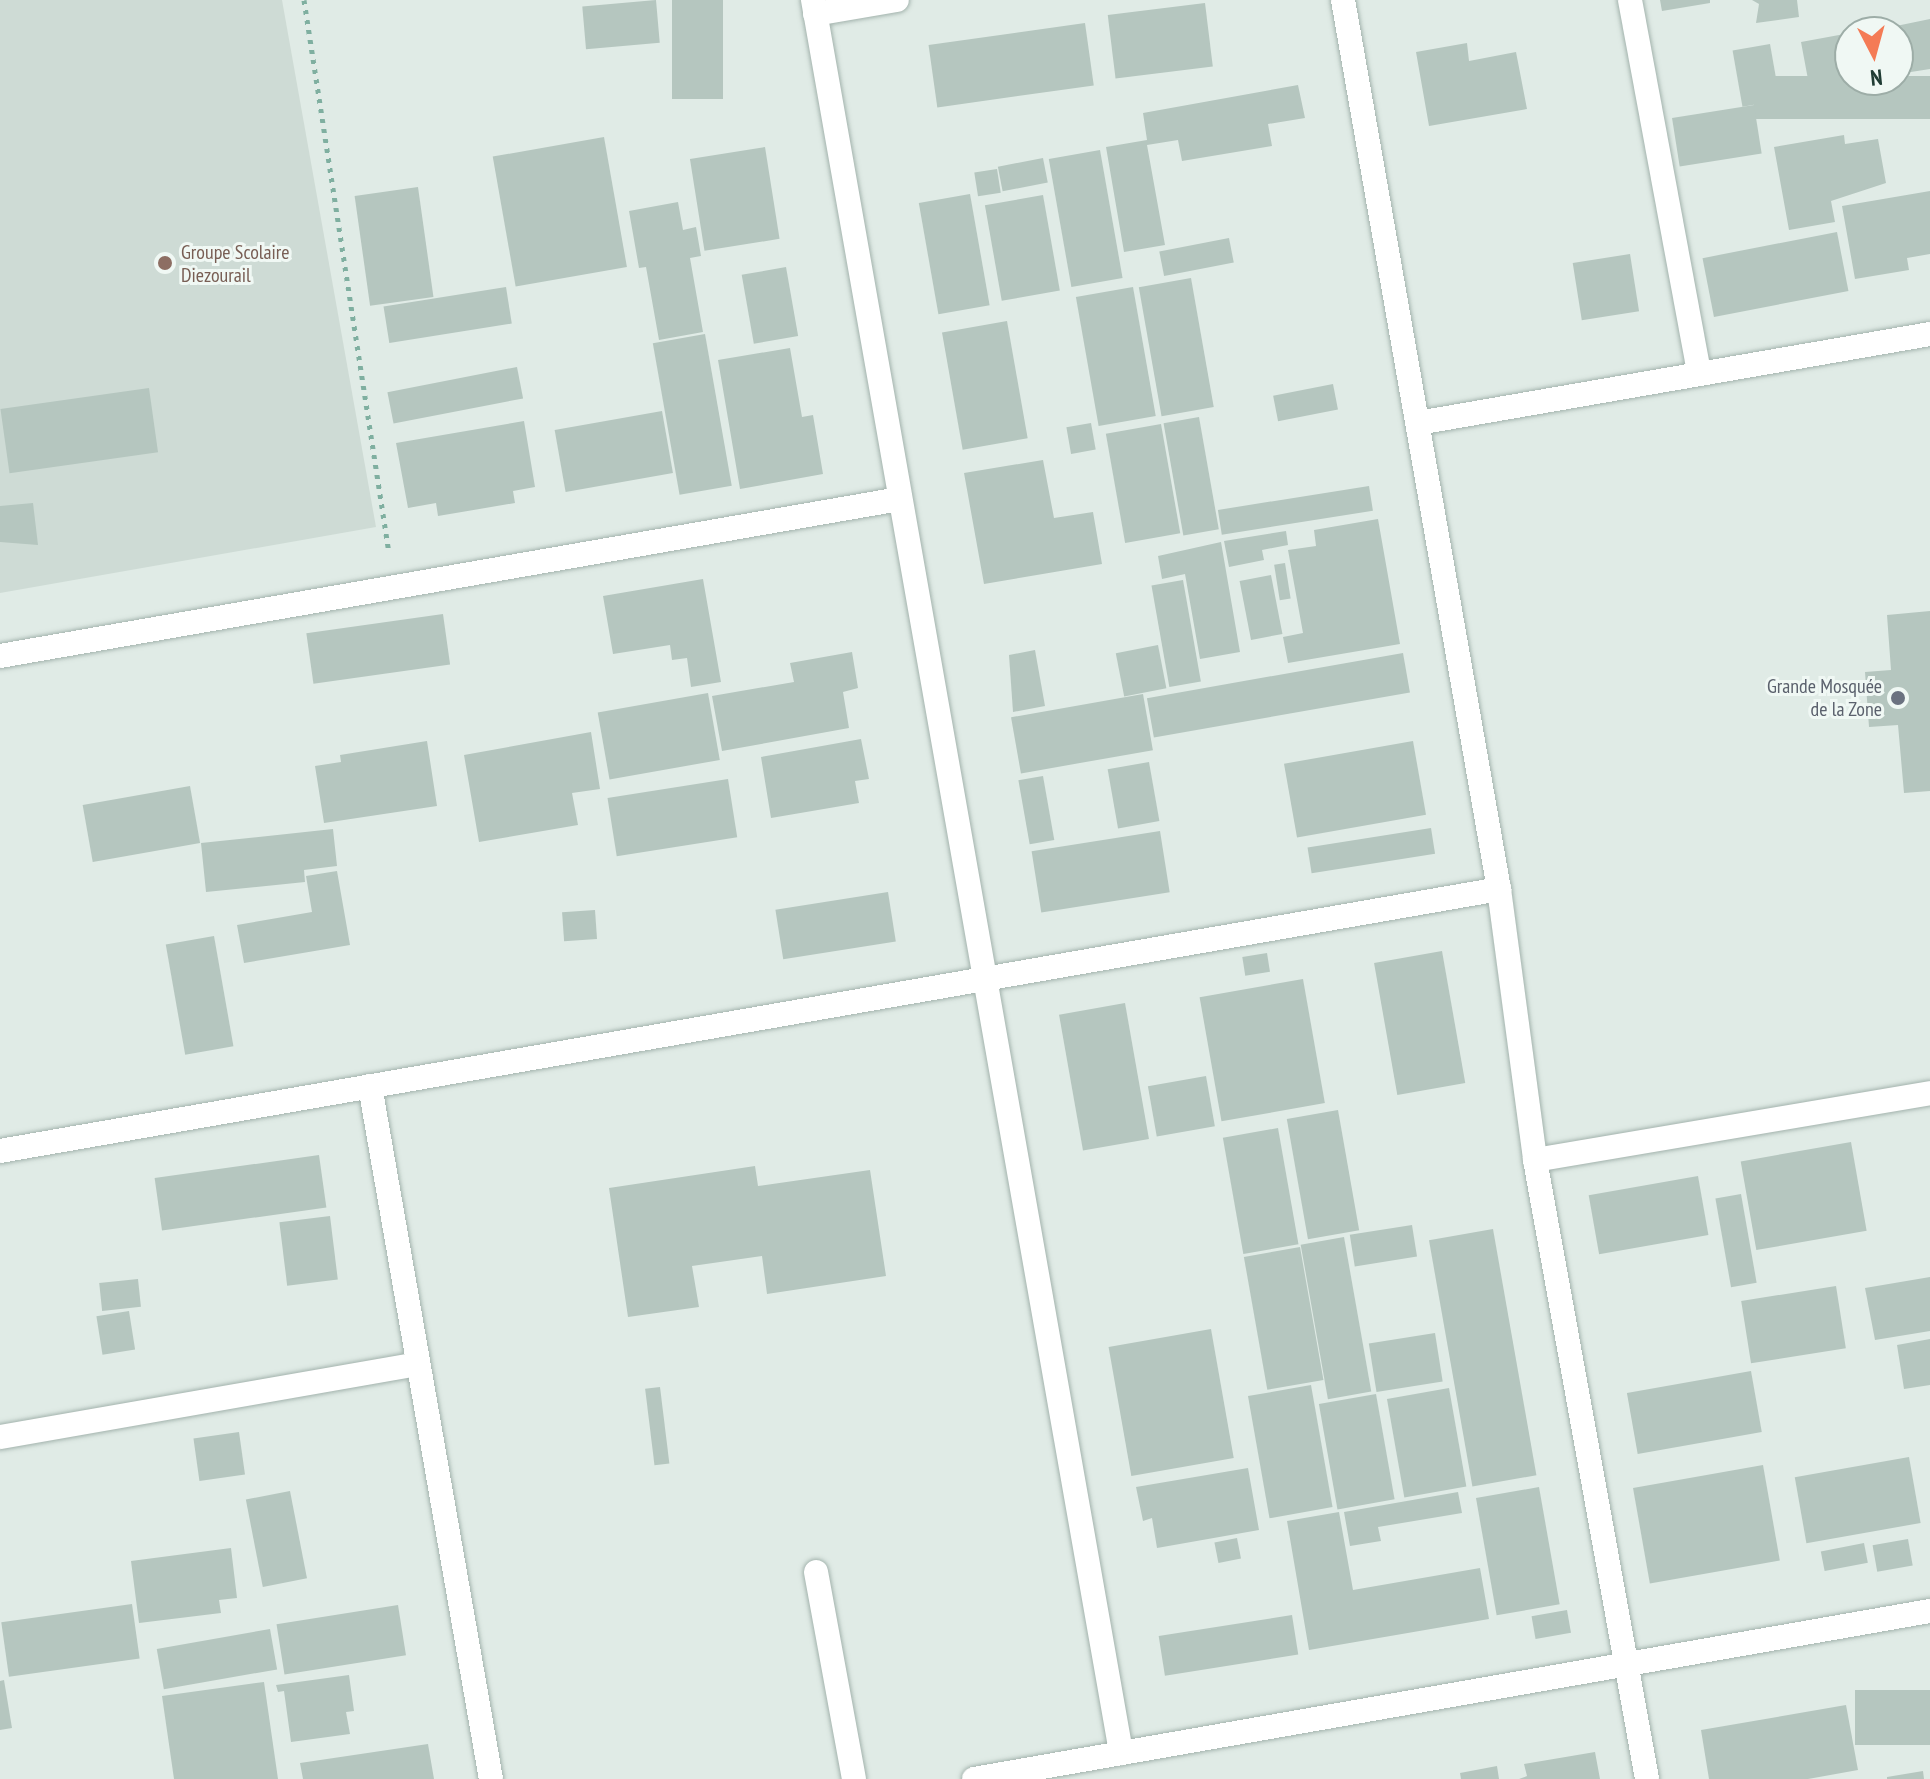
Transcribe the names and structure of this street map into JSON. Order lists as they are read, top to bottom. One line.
{"places":["Groupe Scolaire Diezourail","Grande Mosquée de la Zone"],"north":"bottom"}
